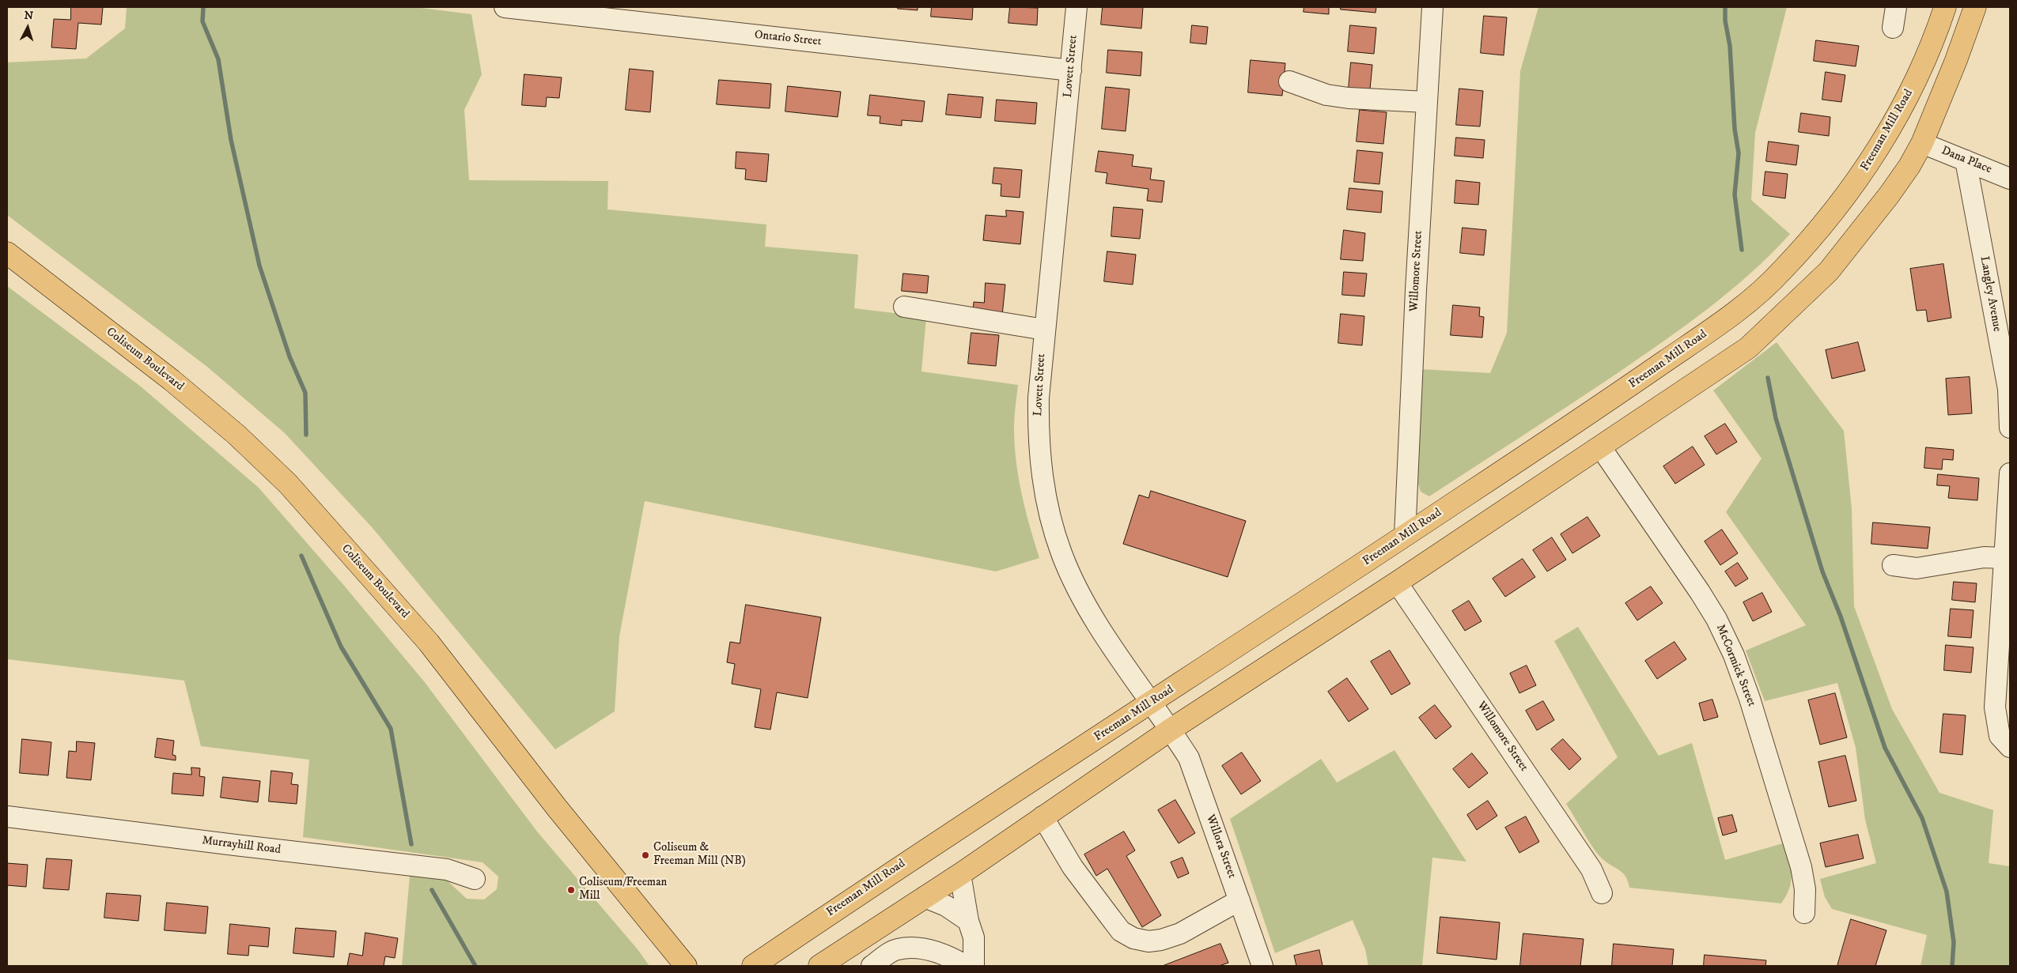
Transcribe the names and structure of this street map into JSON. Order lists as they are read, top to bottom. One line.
{"streets":{"main road":["Freeman Mill Road","Coliseum Boulevard"],"street":["Ontario Street","Lovett Street","Dana Place","Willomore Street","Langley Avenue","McCormick Street","Murrayhill Road","Willora Street"]},"crossings":[["Ontario Street","Lovett Street"],["Lovett Street","Freeman Mill Road"],["Lovett Street","Willora Street"],["Freeman Mill Road","Willomore Street"],["Dana Place","Langley Avenue"]],"places":["Coliseum & Freeman Mill (NB)","Coliseum/Freeman Mill"],"north":"top"}
